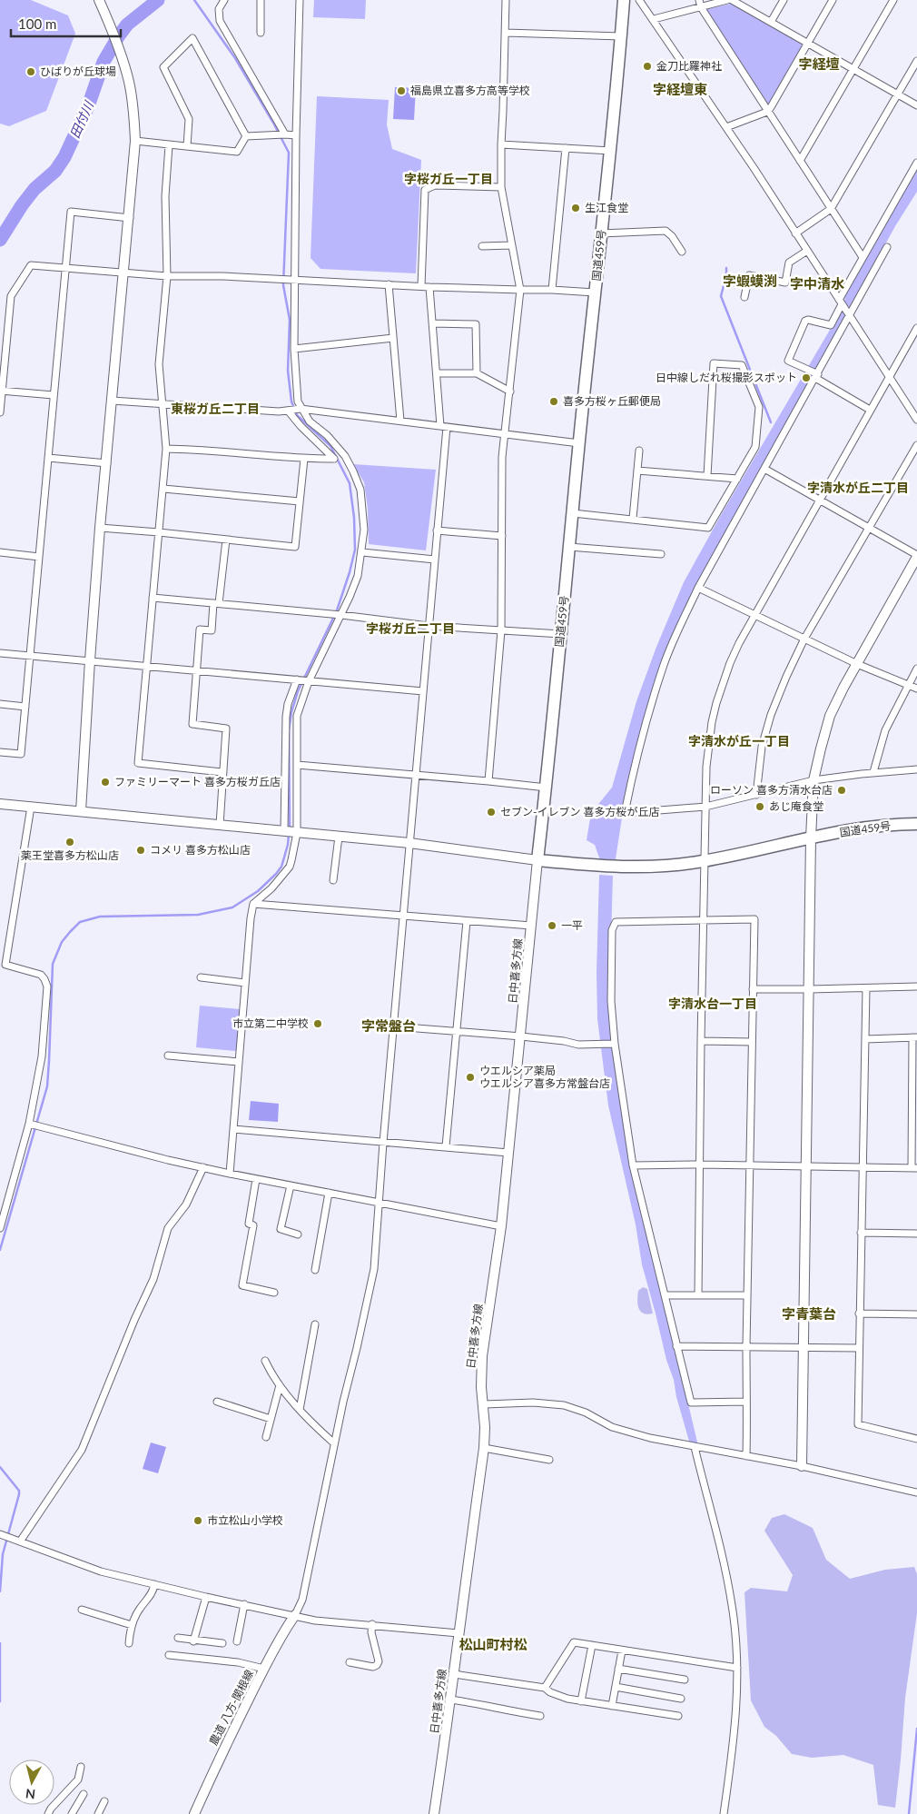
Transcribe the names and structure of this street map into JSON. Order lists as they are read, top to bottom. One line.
{"streets":{"highway":["国道459号"],"street":["日中喜多方線","農道 八方-関根線"]},"crossings":[["国道459号","日中喜多方線"]],"districts":["字経壇","字経壇東","字桜ガ丘一丁目","字蝦蟆渕","字中清水","東桜ガ丘二丁目","字清水が丘二丁目","字桜ガ丘二丁目","字清水が丘一丁目","字清水台一丁目","字常盤台","字青葉台","松山町村松"],"water":["田付川"],"places":["金刀比羅神社","ひばりが丘球場","福島県立喜多方高等学校","生江食堂","日中線しだれ桜撮影スポット","喜多方桜ヶ丘郵便局","ファミリーマート 喜多方桜ガ丘店","ローソン 喜多方清水台店","あじ庵食堂","セブン-イレブン 喜多方桜が丘店","薬王堂喜多方松山店","コメリ 喜多方松山店","一平","市立第二中学校","ウエルシア薬局 ウエルシア喜多方常盤台店","市立松山小学校"],"scale_bar":"100 m","north":"bottom"}
